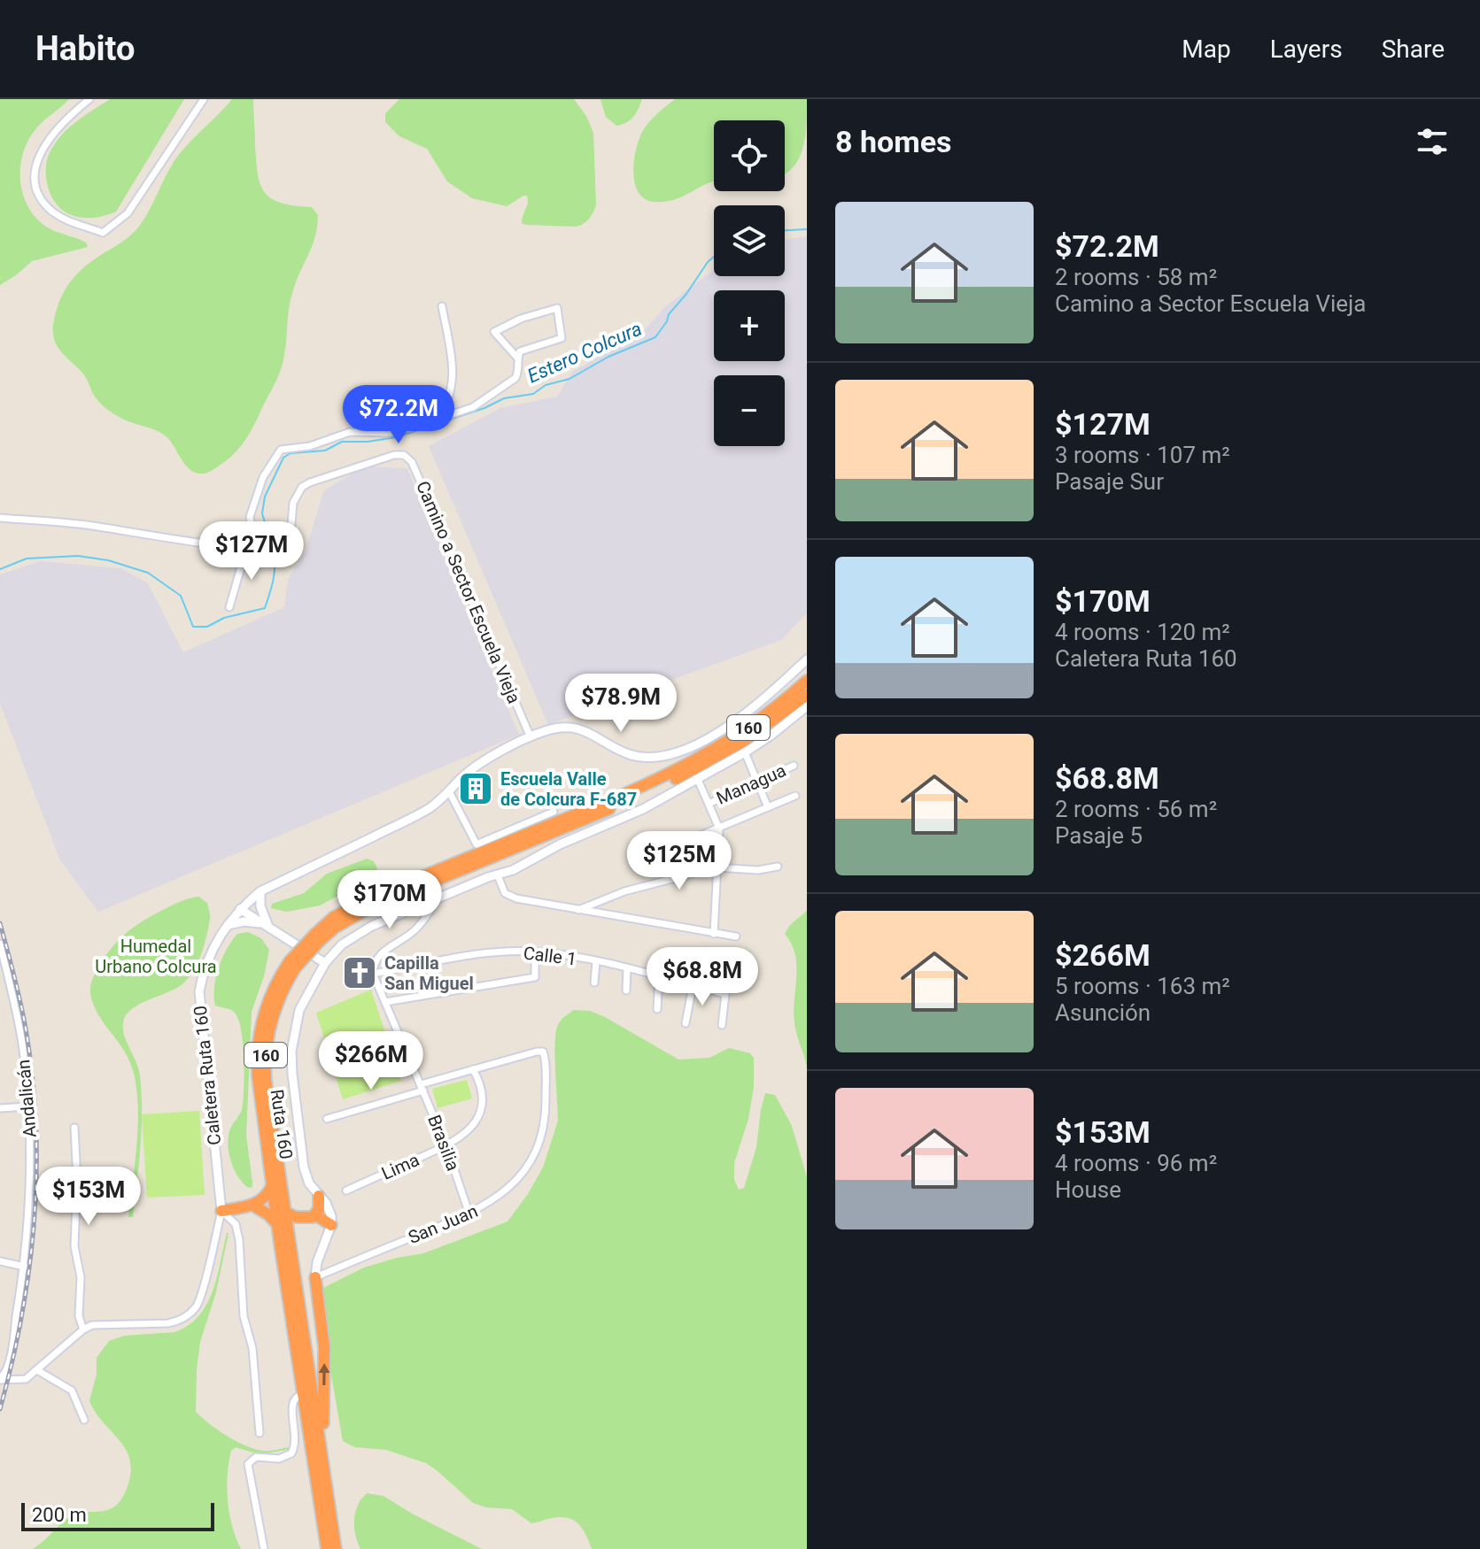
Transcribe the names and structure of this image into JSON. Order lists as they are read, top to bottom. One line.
{"streets":{"highway":["160","Ruta 160"],"street":["Camino a Sector Escuela Vieja","Managua","Calle 1","Caletera Ruta 160","Andalicán","Brasilia","Lima","San Juan"]},"crossings":[["Camino a Sector Escuela Vieja","Caletera Ruta 160"],["Calle 1","Brasilia"],["Brasilia","Lima"],["Brasilia","San Juan"],["Lima","San Juan"]],"water":["Estero Colcura"],"parks":["Humedal Urbano Colcura"],"places":{"building":["Escuela Valle de Colcura F-687"],"church":["Capilla San Miguel"]},"scale_bar":"200 m","page":{"header":"Habito","nav":["Map","Layers","Share"],"heading":"8 homes","map_buttons":["+","−"],"list":[{"name":"$72.2M","note":"2 rooms · 58 m² · Camino a Sector Escuela Vieja"},{"name":"$127M","note":"3 rooms · 107 m² · Pasaje Sur"},{"name":"$170M","note":"4 rooms · 120 m² · Caletera Ruta 160"},{"name":"$68.8M","note":"2 rooms · 56 m² · Pasaje 5"},{"name":"$266M","note":"5 rooms · 163 m² · Asunción"},{"name":"$153M","note":"4 rooms · 96 m² · House"}],"price":["$72.2M","$127M","$78.9M","$125M","$170M","$68.8M","$266M","$153M"],"scale":"200 m"}}
